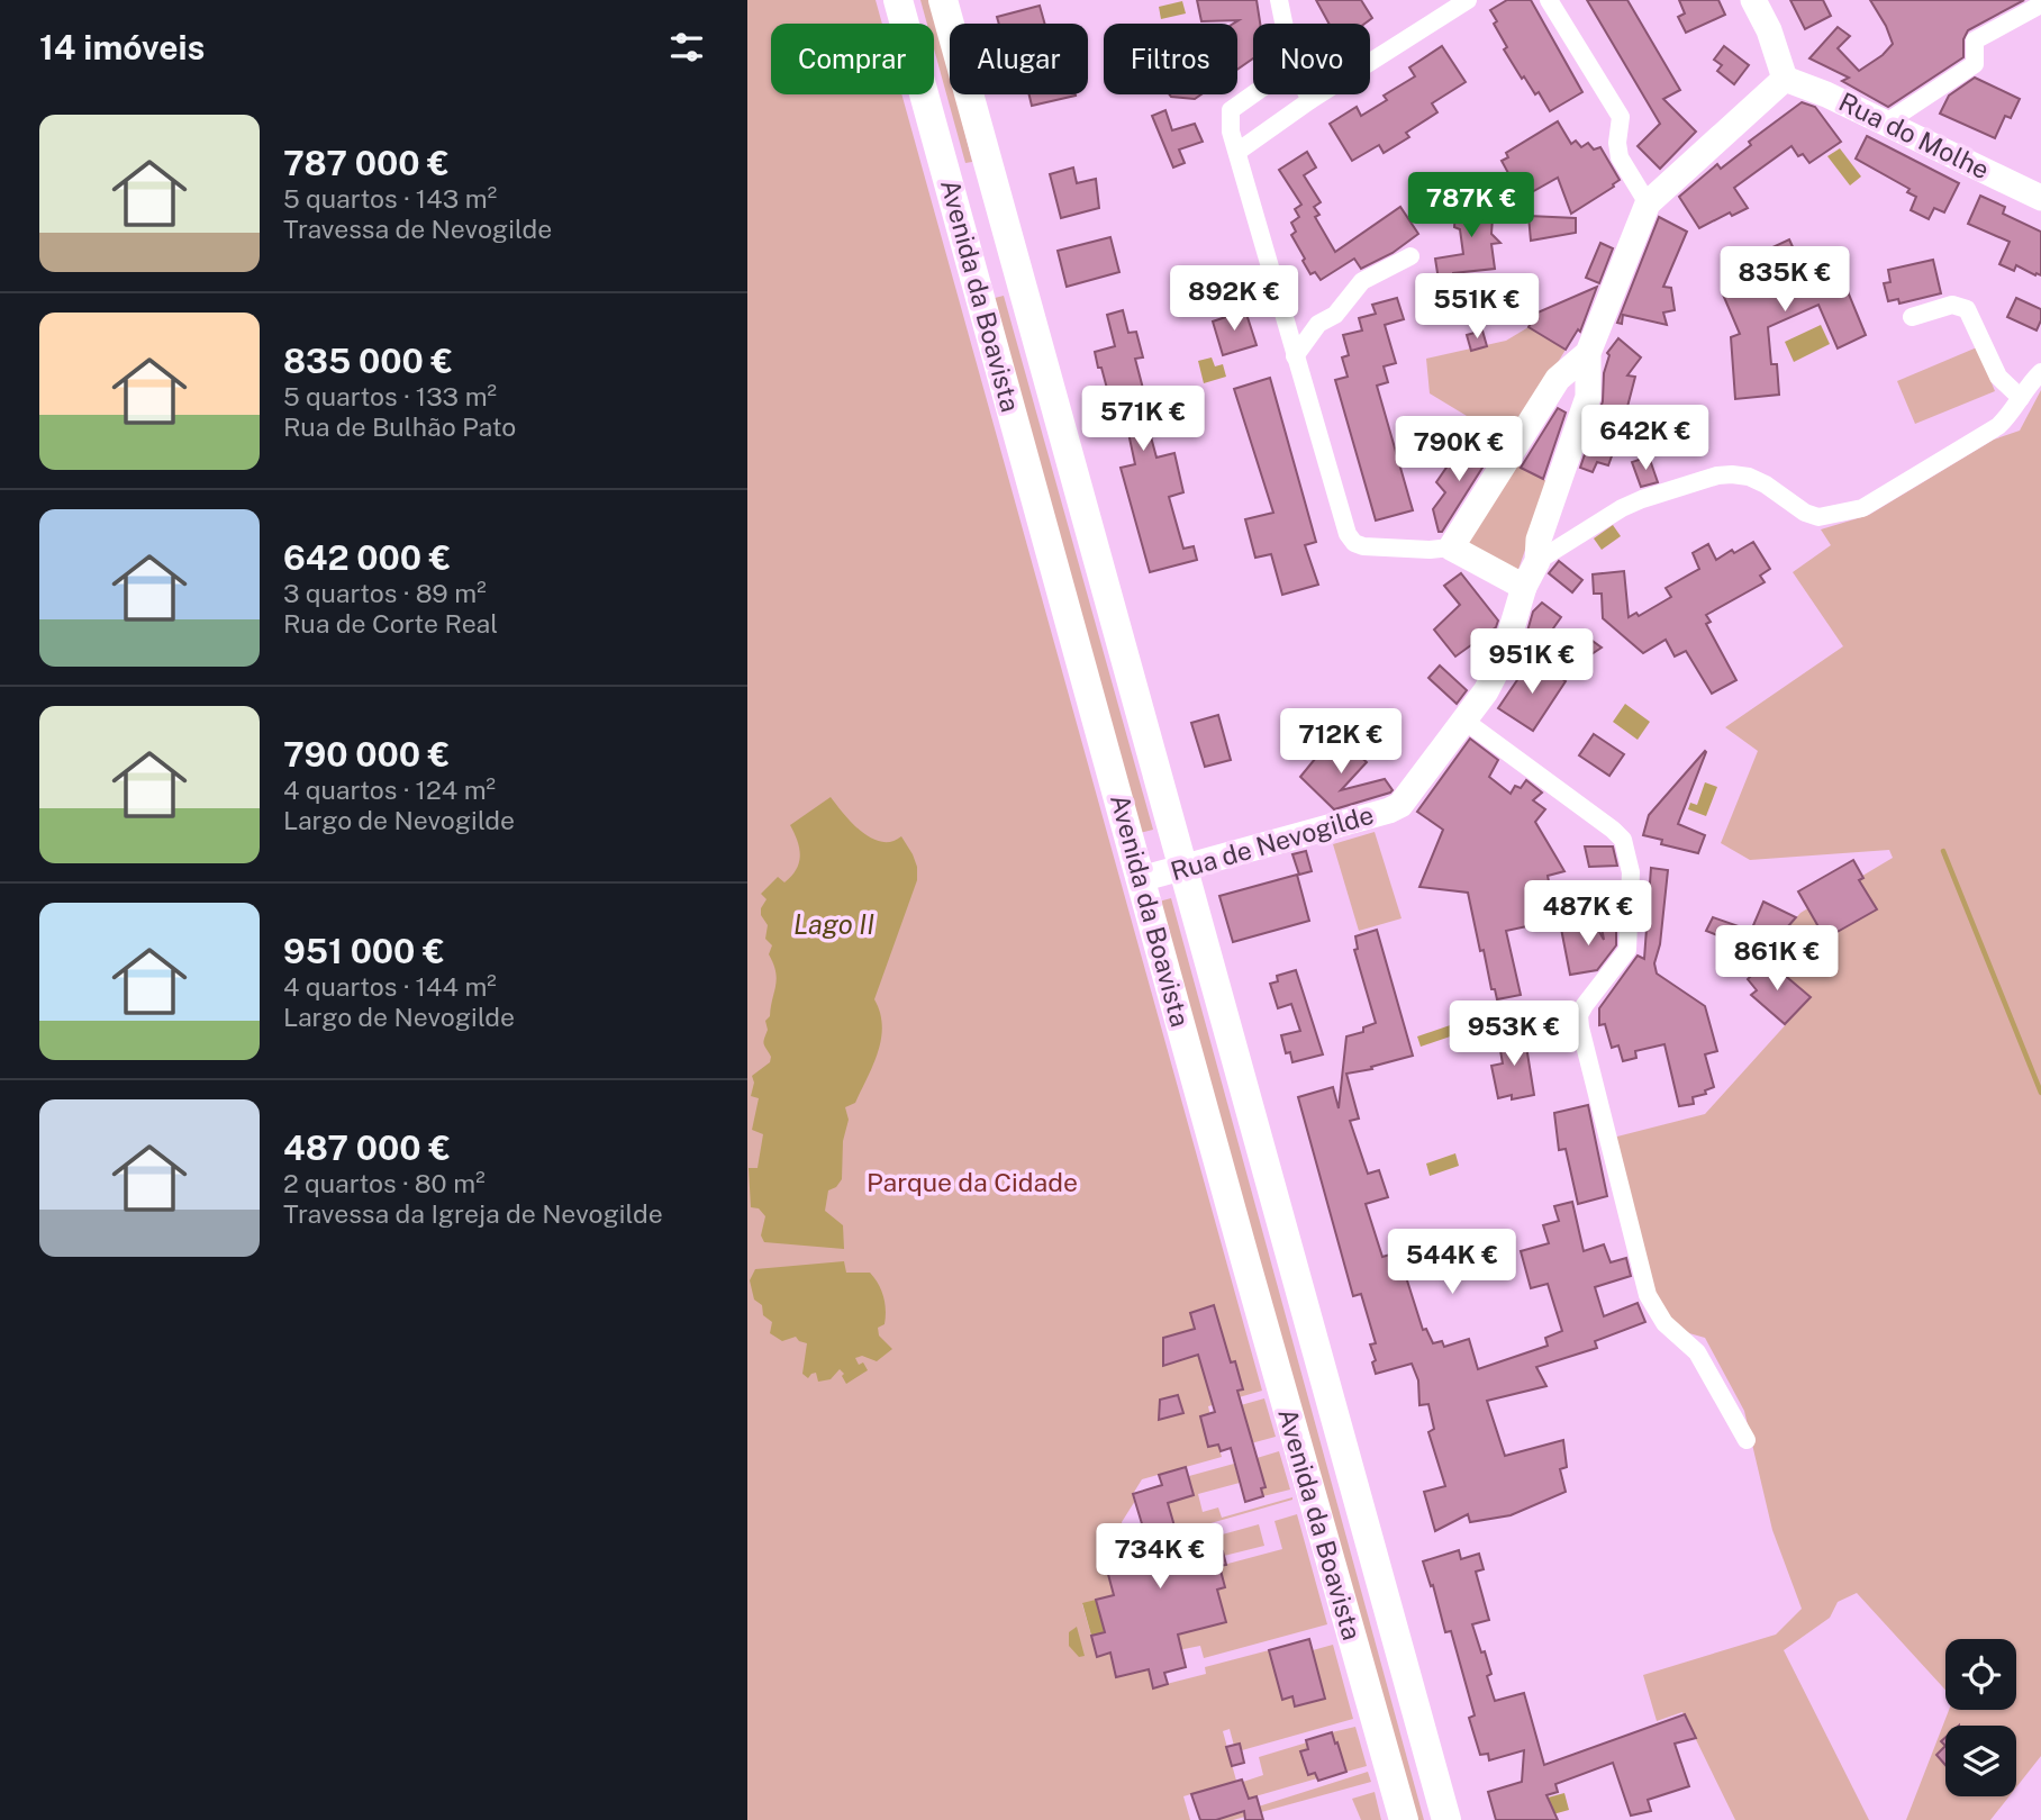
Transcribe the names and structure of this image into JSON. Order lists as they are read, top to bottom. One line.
{"streets":{"main road":["Avenida da Boavista"],"street":["Rua do Molhe","Rua de Nevogilde"]},"crossings":[["Avenida da Boavista","Rua de Nevogilde"]],"water":["Lago II"],"parks":["Parque da Cidade"],"page":{"heading":"14 imóveis","chip":["Comprar","Alugar","Filtros","Novo"],"list":[{"name":"787 000 €","note":"5 quartos · 143 m² · Travessa de Nevogilde"},{"name":"835 000 €","note":"5 quartos · 133 m² · Rua de Bulhão Pato"},{"name":"642 000 €","note":"3 quartos · 89 m² · Rua de Corte Real"},{"name":"790 000 €","note":"4 quartos · 124 m² · Largo de Nevogilde"},{"name":"951 000 €","note":"4 quartos · 144 m² · Largo de Nevogilde"},{"name":"487 000 €","note":"2 quartos · 80 m² · Travessa da Igreja de Nevogilde"}],"price":["787K €","835K €","892K €","551K €","571K €","642K €","790K €","951K €","712K €","487K €","861K €","953K €","544K €","734K €"]}}
